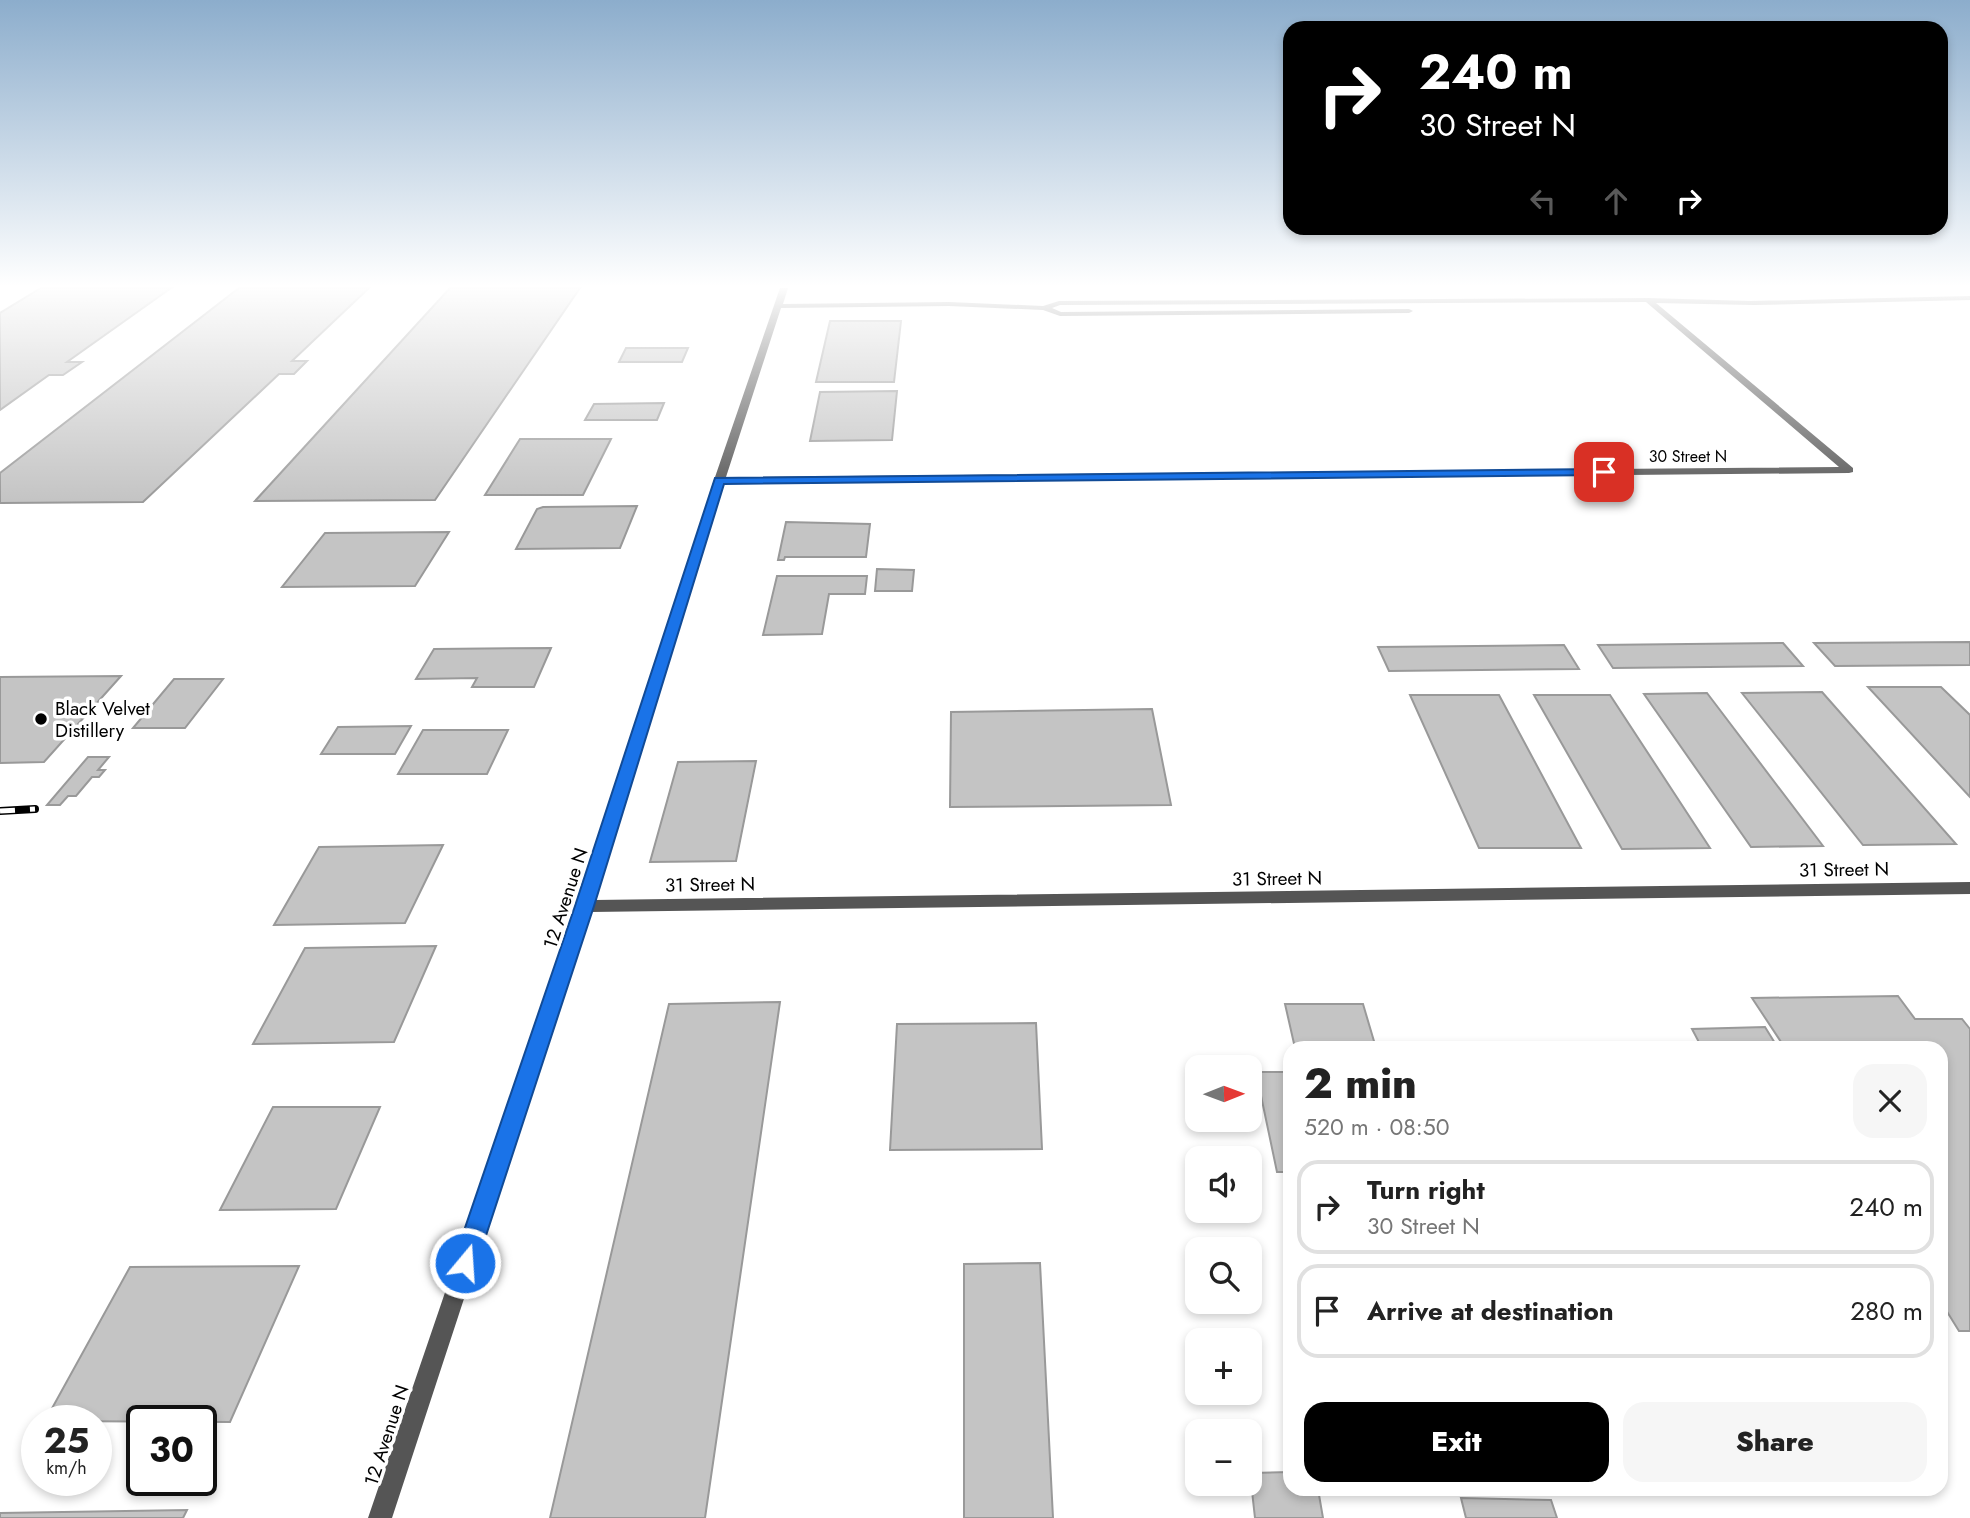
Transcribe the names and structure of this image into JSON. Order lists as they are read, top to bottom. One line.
{"streets":{"street":["30 Street N","31 Street N","12 Avenue N"]},"crossings":[["30 Street N","12 Avenue N"],["31 Street N","12 Avenue N"]],"places":["Black Velvet Distillery"],"north":"right","page":{"turn":["240 m","30 Street N"],"heading":["2 min","520 m · 08:50"],"map_buttons":["+","−"],"list":[{"name":"Turn right","note":"30 Street N","value":"240 m"},{"name":"Arrive at destination","value":"280 m"}],"buttons":["Exit","Share"],"speed":"25 km/h","limit":"30"}}
